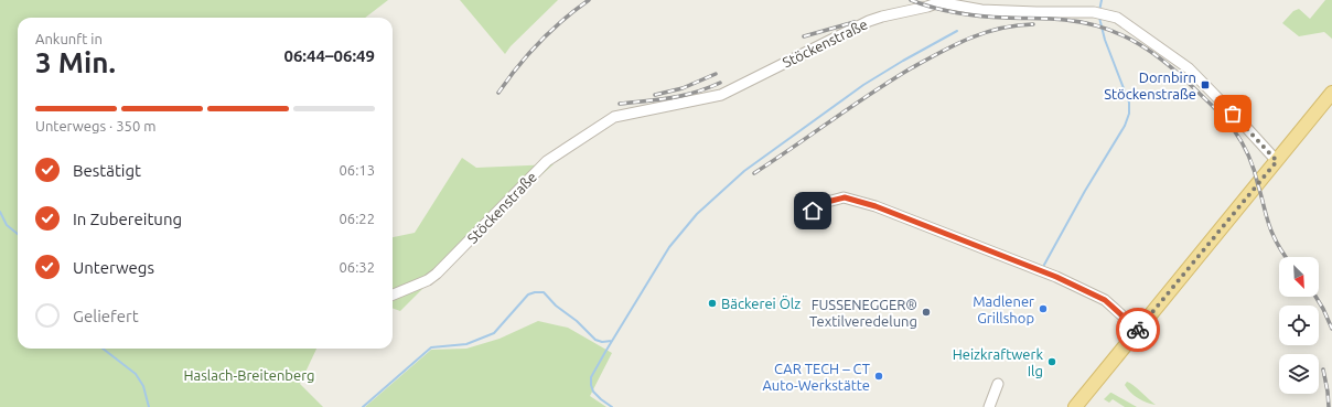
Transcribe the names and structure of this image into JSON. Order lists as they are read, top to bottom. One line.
{"streets":{"street":["Stöckenstraße"]},"parks":["Haslach-Breitenberg"],"places":{"transit":["Dornbirn Stöckenstraße"],"other":["Bäckerei Ölz","Madlener Grillshop","FUSSENEGGER® Textilveredelung","Heizkraftwerk Ilg","CAR TECH – CT Auto-Werkstätte"]},"north":"bottom right","page":{"heading":["3 Min.","Ankunft in","06:44–06:49"],"bar":"Unterwegs · 350 m","list":[["Bestätigt","06:13"],["In Zubereitung","06:22"],["Unterwegs","06:32"],"Geliefert"]}}
